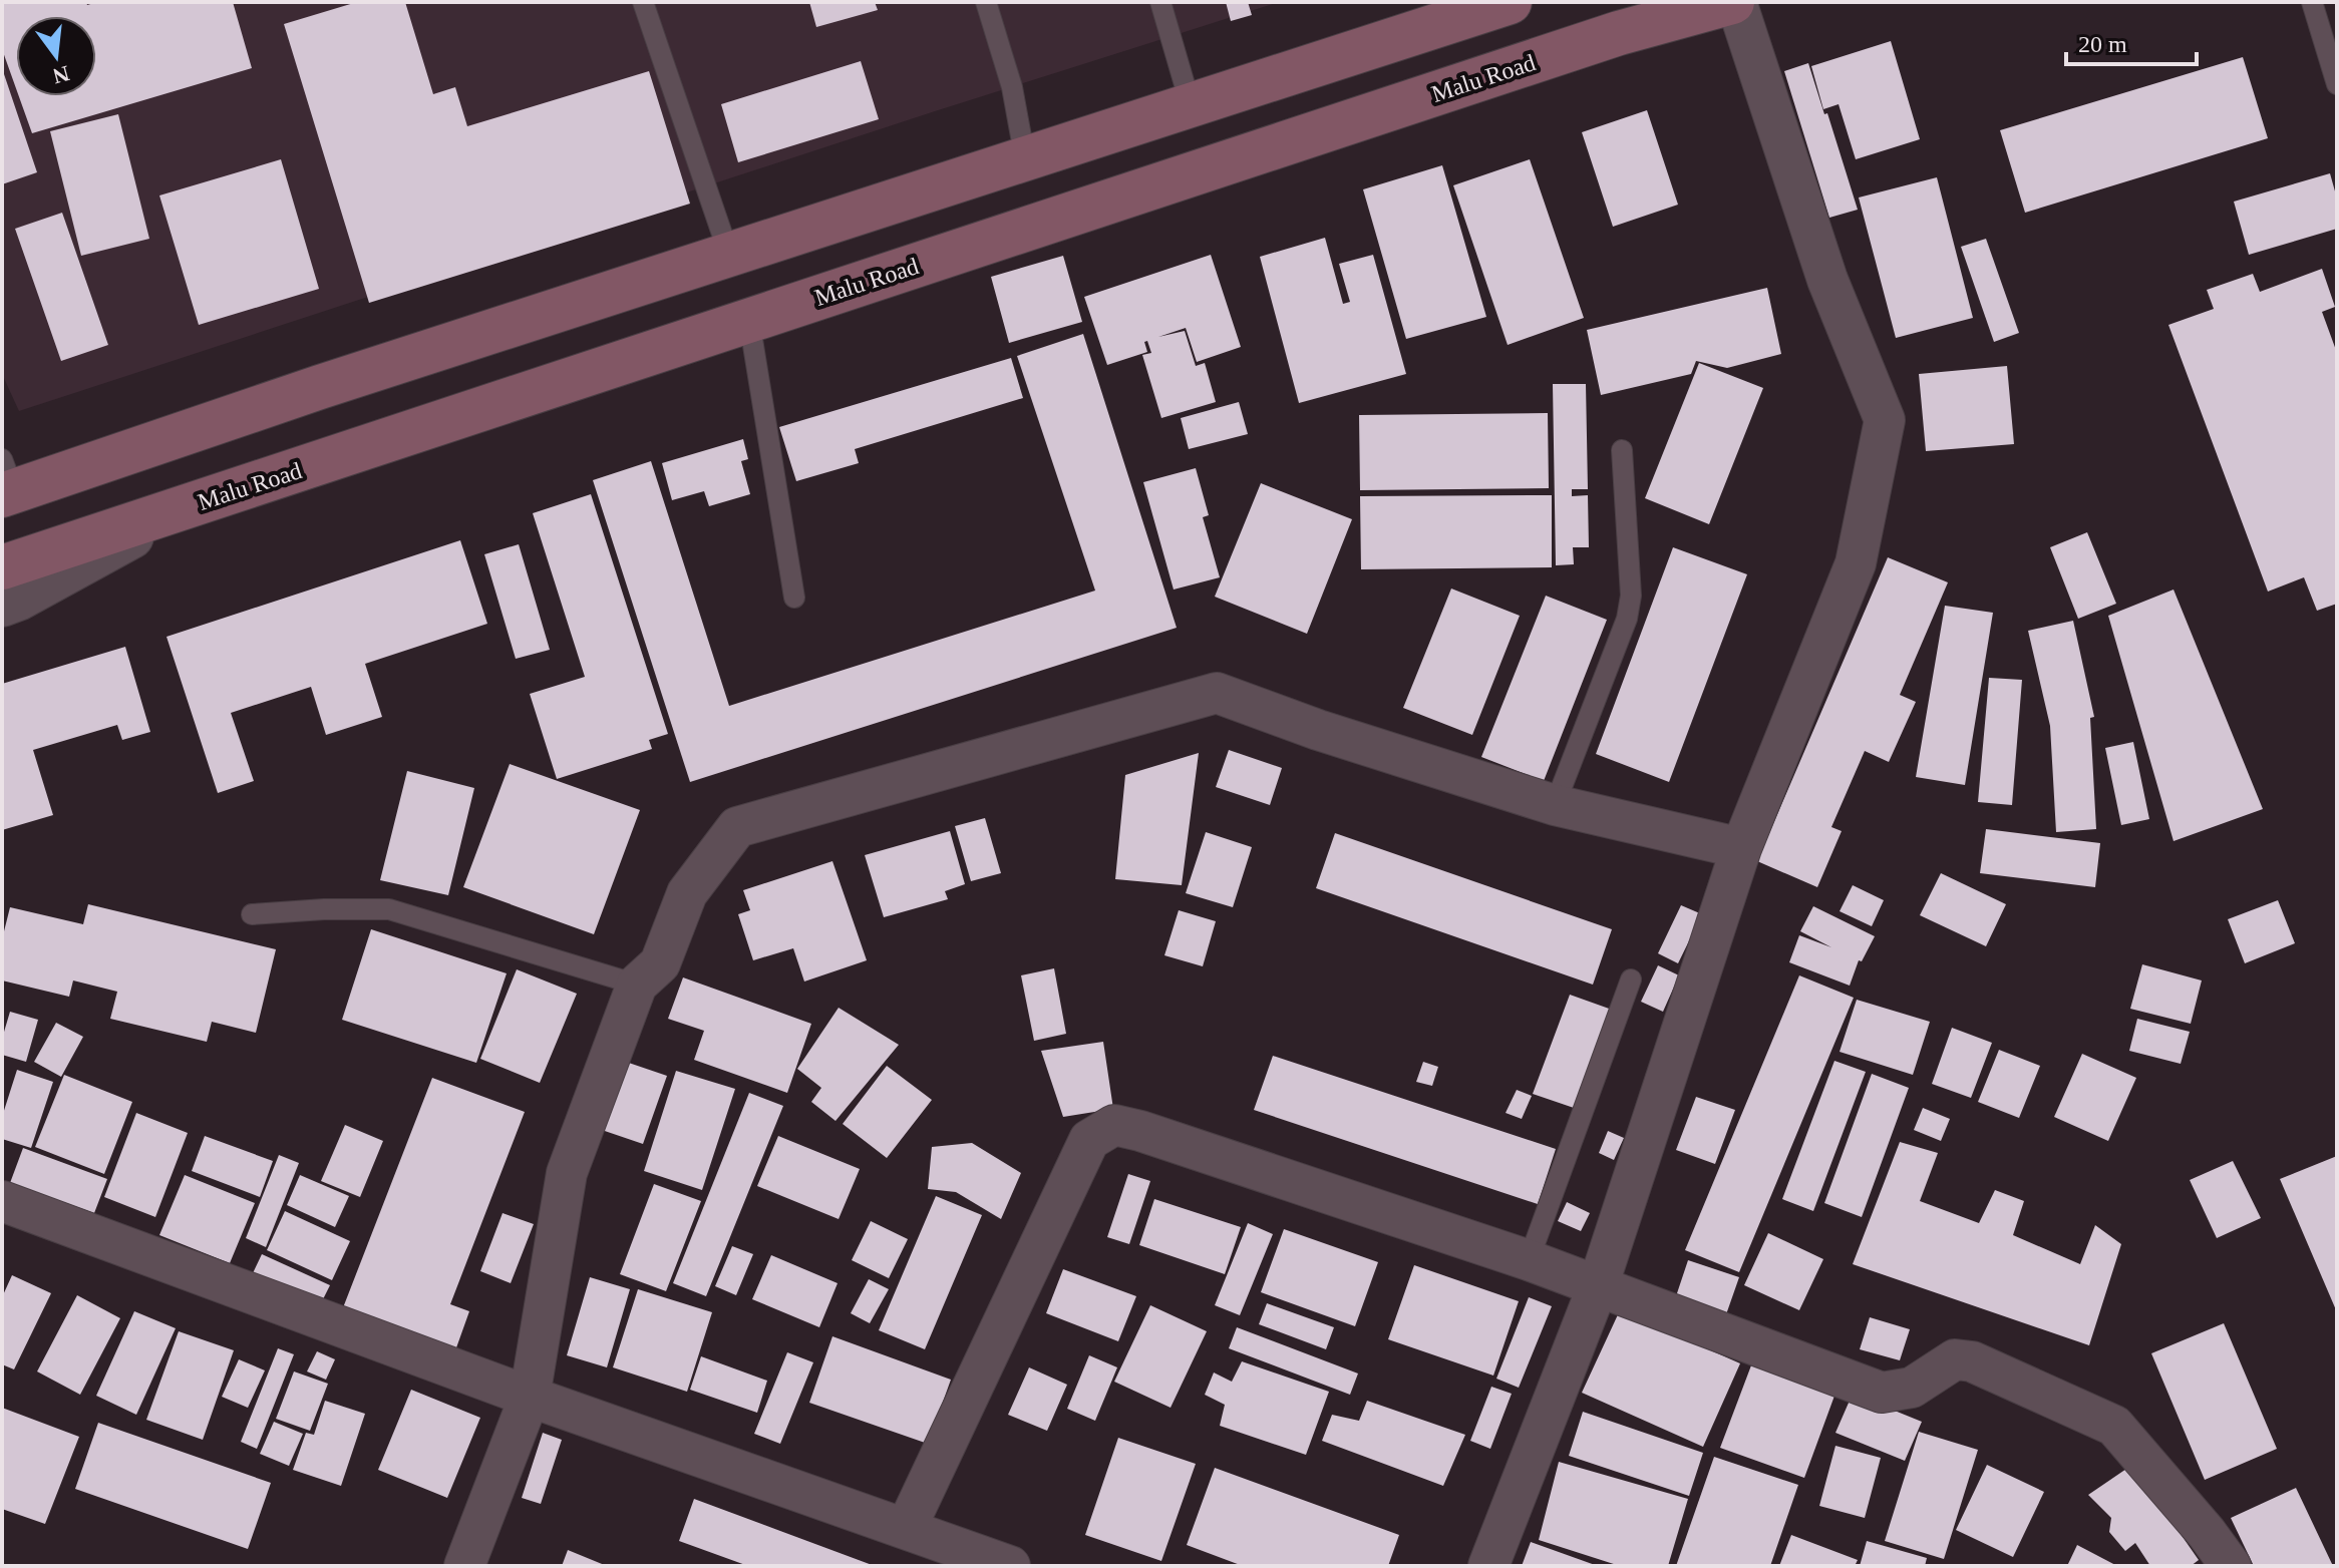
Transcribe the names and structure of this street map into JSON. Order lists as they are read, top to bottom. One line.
{"streets":{"main road":["Malu Road"]},"scale_bar":"20 m","north":"bottom"}
